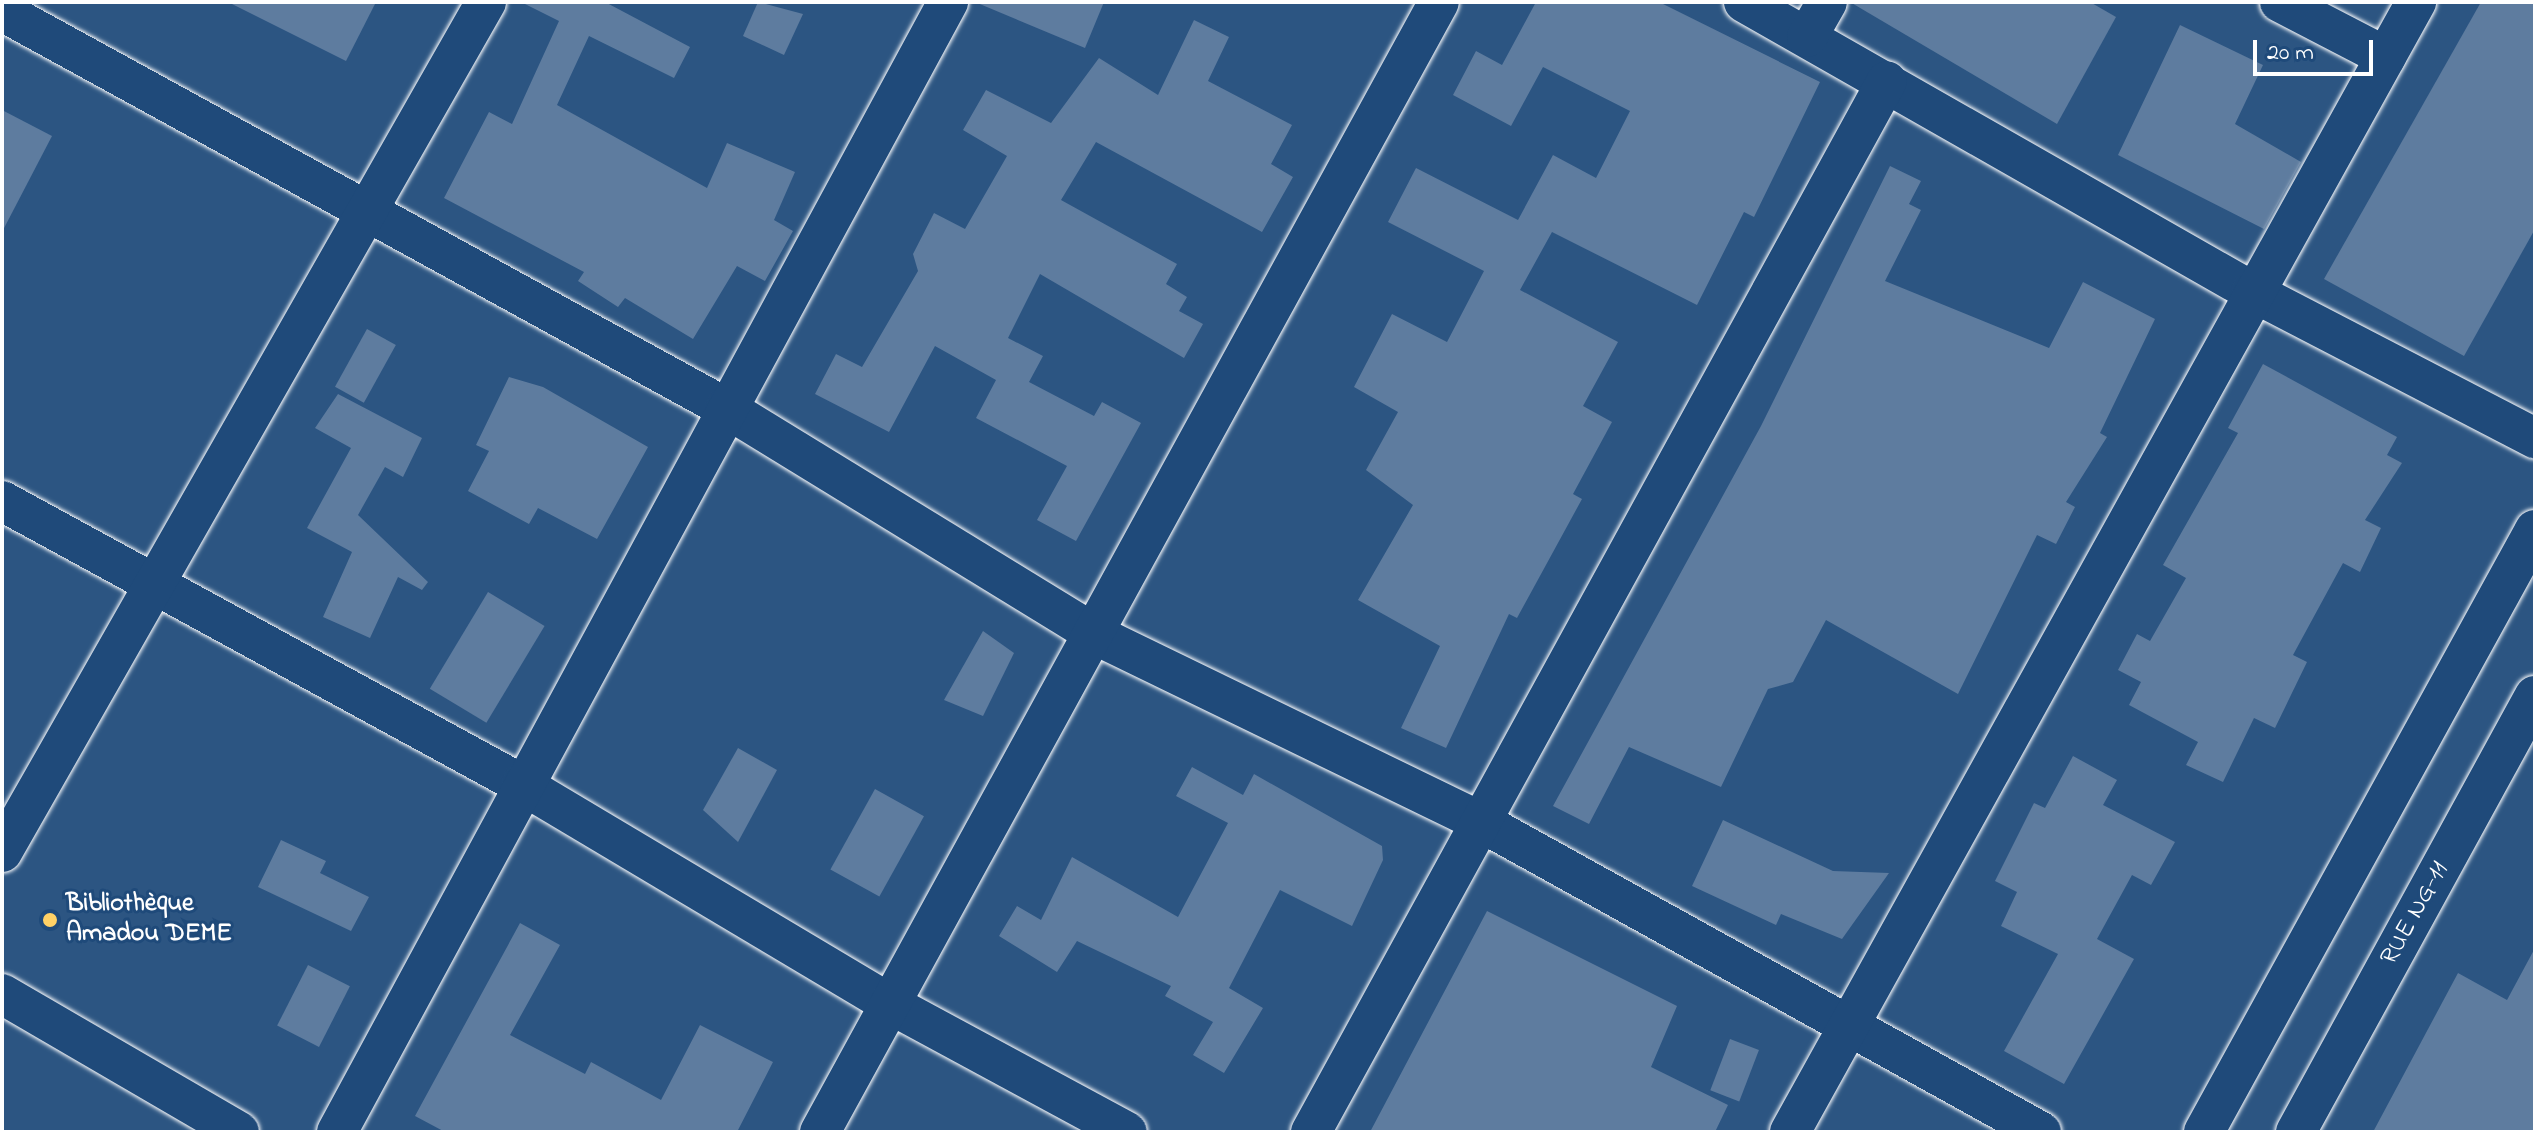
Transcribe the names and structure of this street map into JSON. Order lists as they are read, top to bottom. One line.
{"streets":{"street":["RUE NG-11"]},"places":["Bibliothèque Amadou DEME"],"scale_bar":"20 m"}
